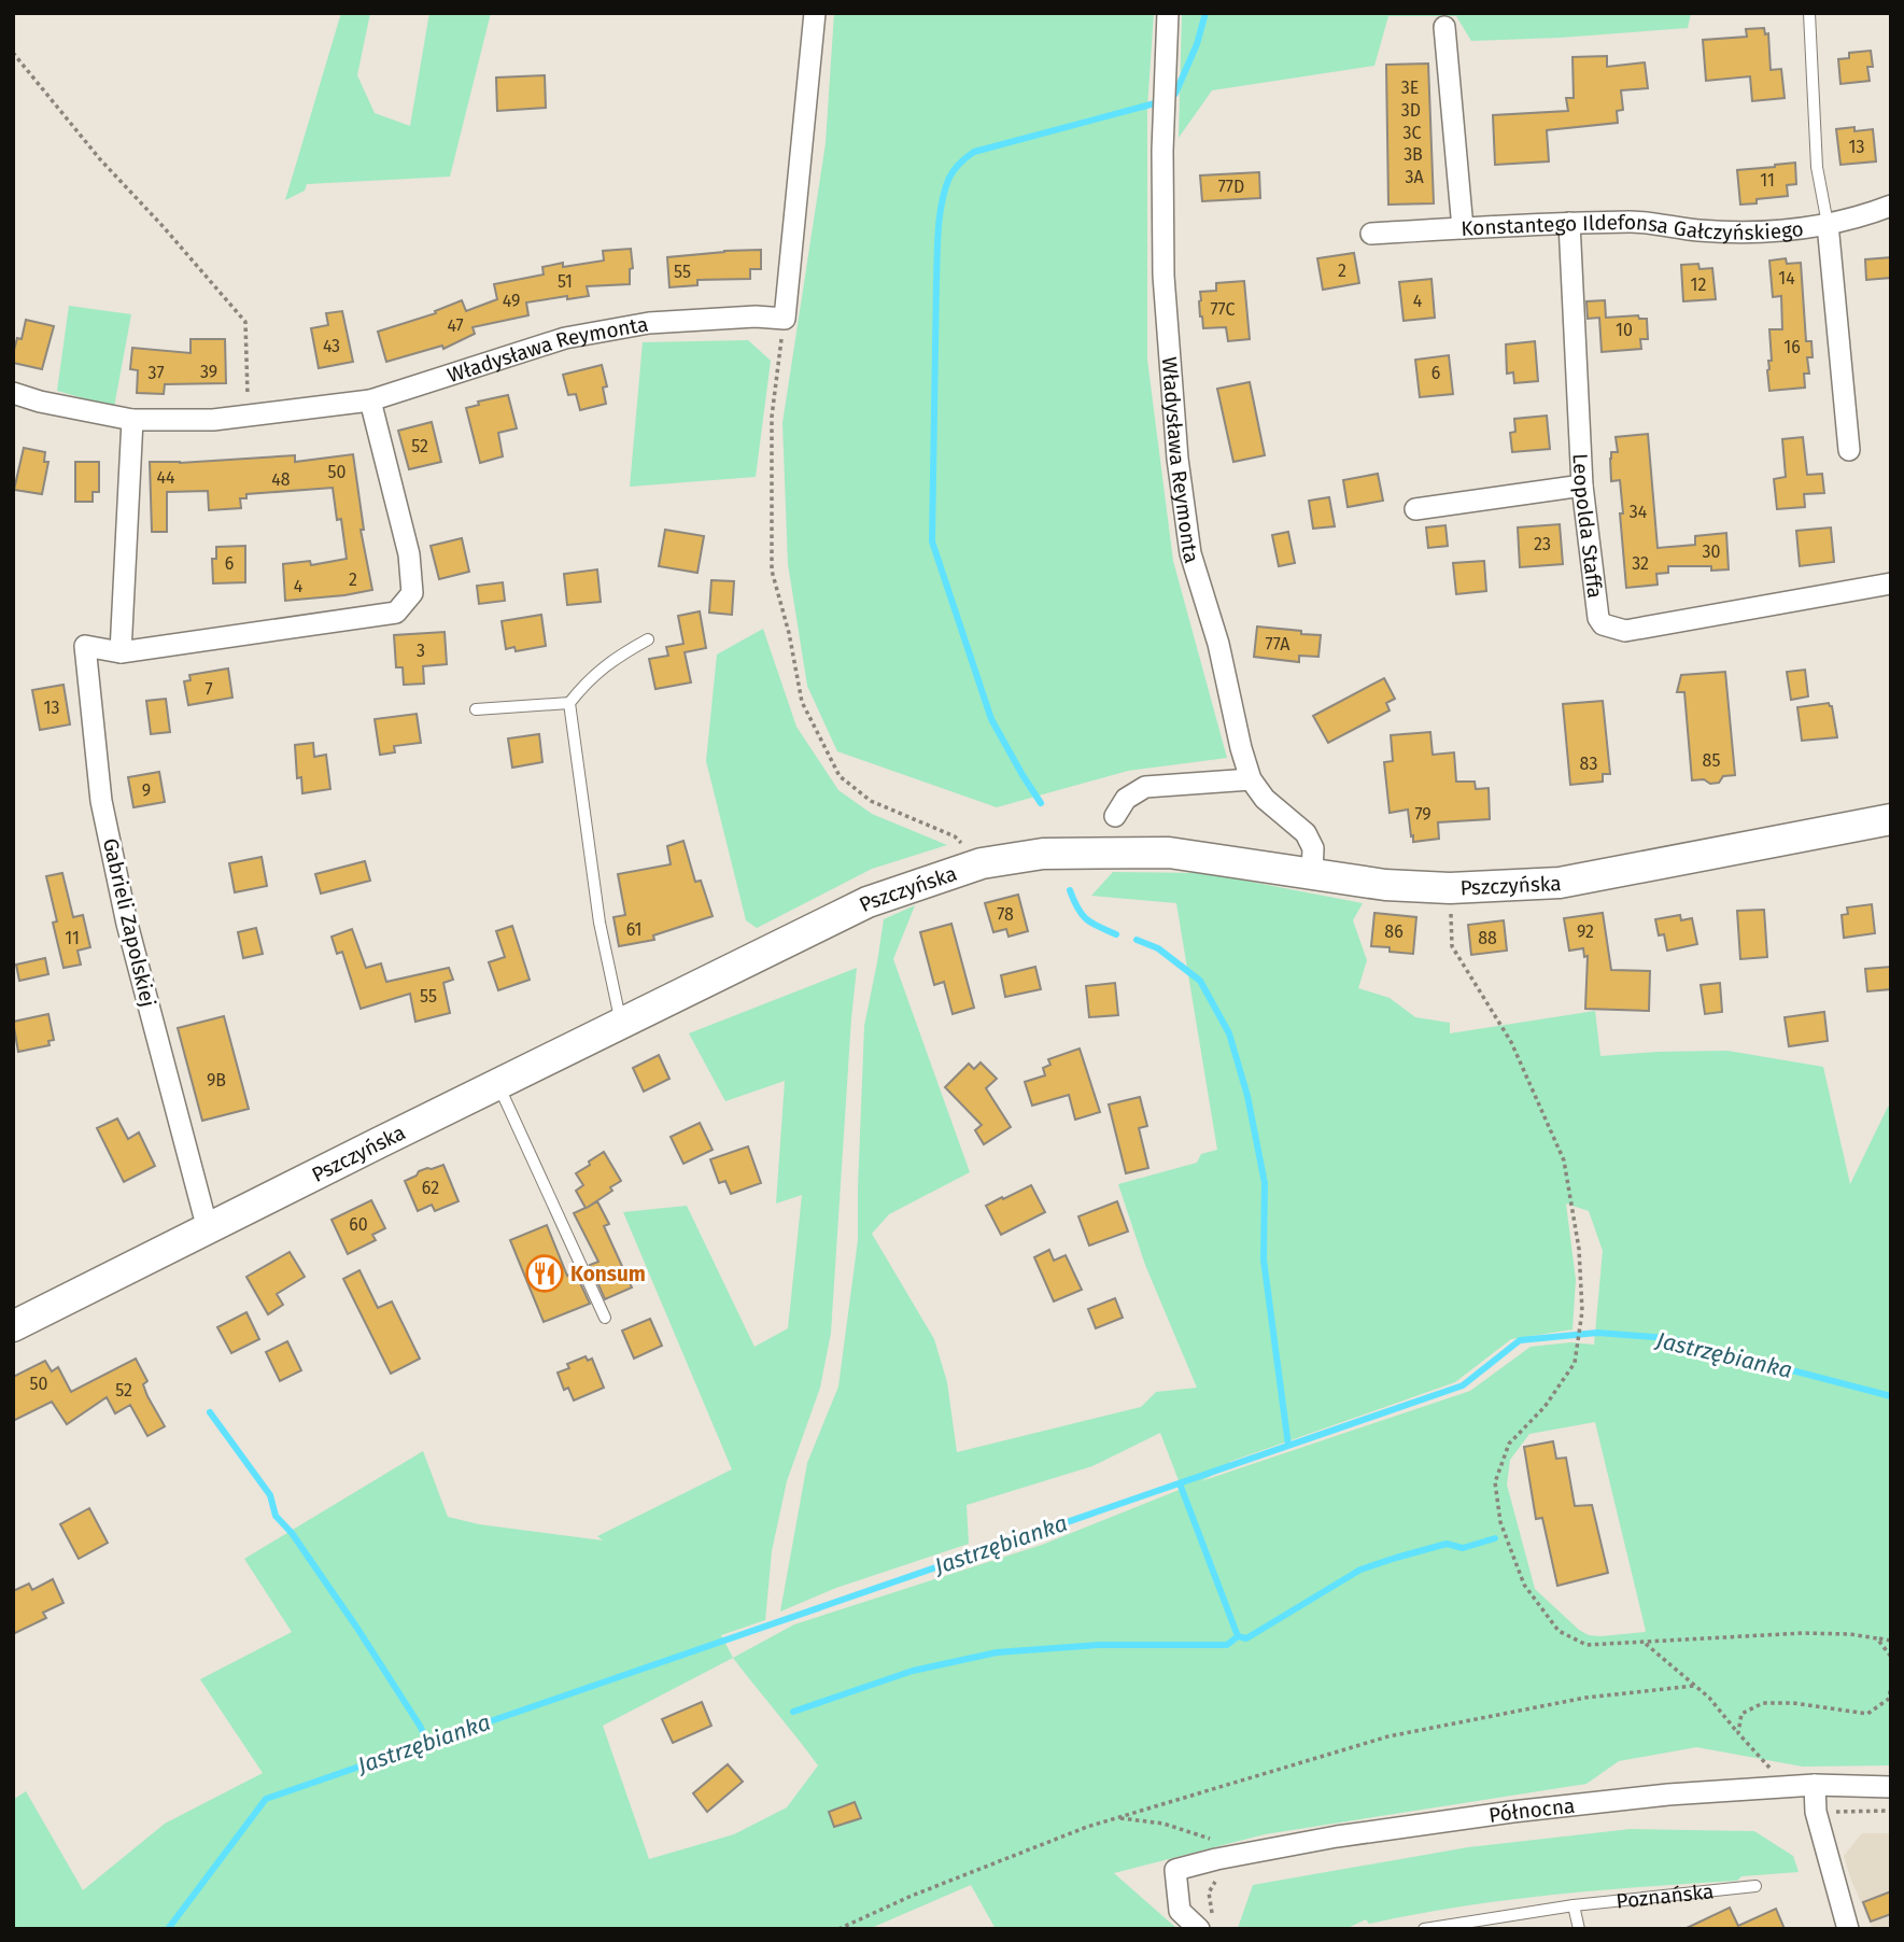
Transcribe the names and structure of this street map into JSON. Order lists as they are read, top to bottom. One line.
{"streets":{"street":["Konstantego Ildefonsa Gałczyńskiego","Władysława Reymonta","Leopolda Staffa","Pszczyńska","Gabrieli Zapolskiej","Północna"],"lane":["Poznańska"]},"crossings":[["Konstantego Ildefonsa Gałczyńskiego","Leopolda Staffa"],["Władysława Reymonta","Pszczyńska"],["Władysława Reymonta","Gabrieli Zapolskiej"],["Pszczyńska","Gabrieli Zapolskiej"]],"water":["Jastrzębianka"],"places":{"restaurant":["Konsum"]},"house_numbers":["3E","3D","3C","13","3B","3A","11","77D","2","55","14","51","12","49","4","77C","47","10","43","16","39","37","6","52","50","44","48","34","23","30","6","32","2","4","77A","3","7","13","85","83","9","79","78","61","86","92","11","88","55","9B","62","60","50","52"]}
